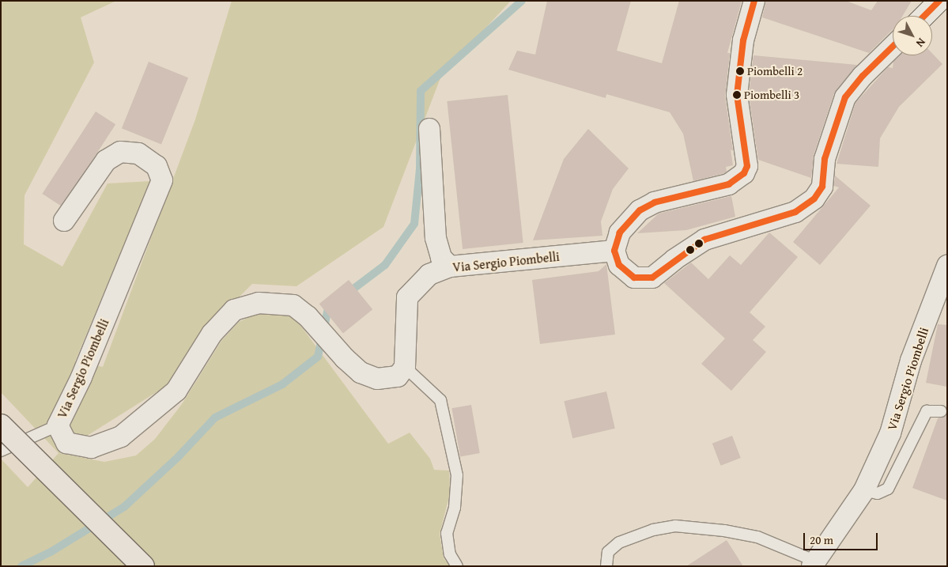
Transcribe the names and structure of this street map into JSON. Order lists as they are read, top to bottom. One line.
{"streets":{"street":["Via Sergio Piombelli"]},"places":["Piombelli 2","Piombelli 3"],"scale_bar":"20 m","north":"bottom right"}
